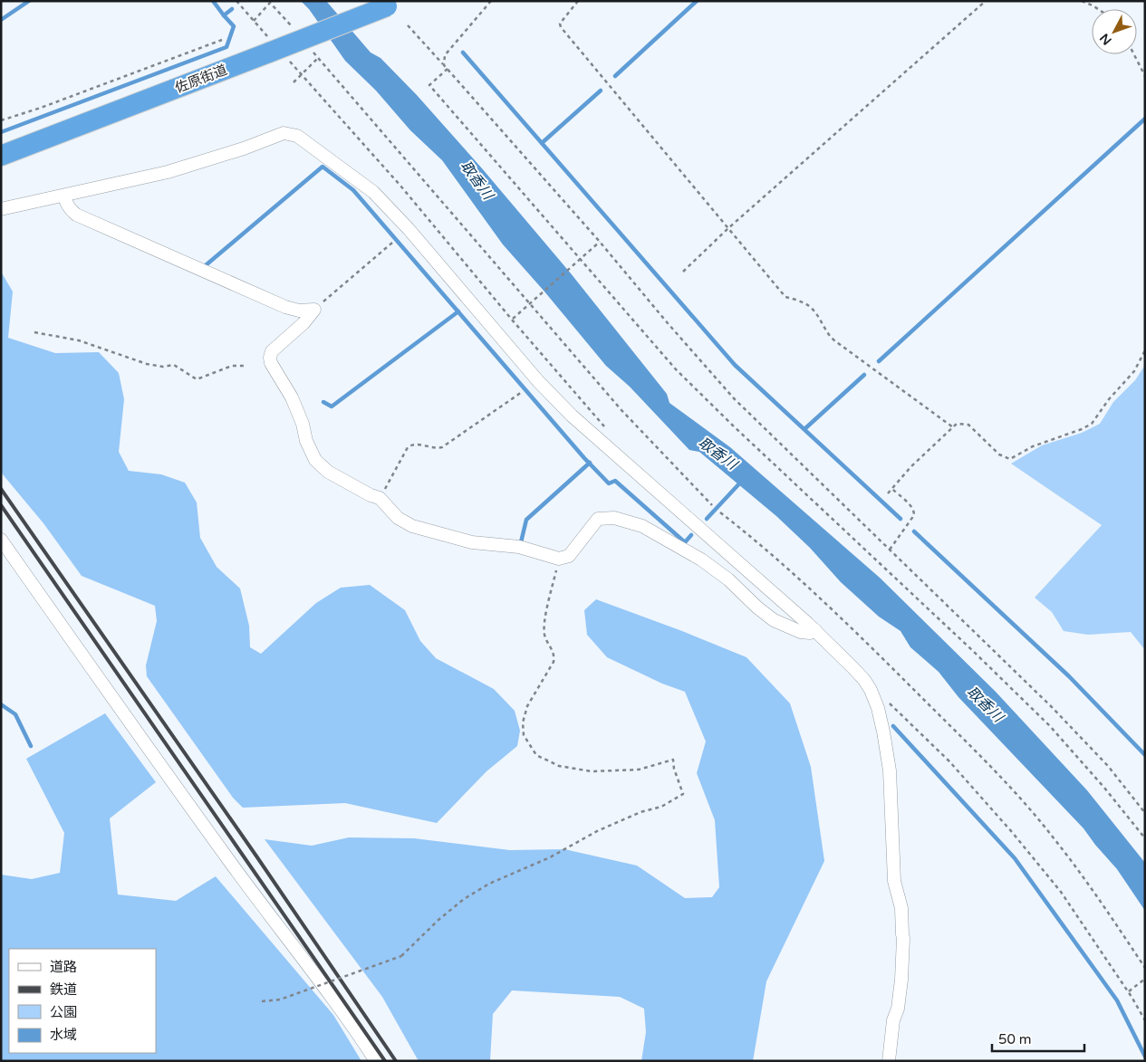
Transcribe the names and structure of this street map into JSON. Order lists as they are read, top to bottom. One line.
{"streets":{"highway":["佐原街道"]},"water":["取香川"],"legend":["道路","鉄道","公園","水域"],"scale_bar":"50 m","north":"bottom left"}
